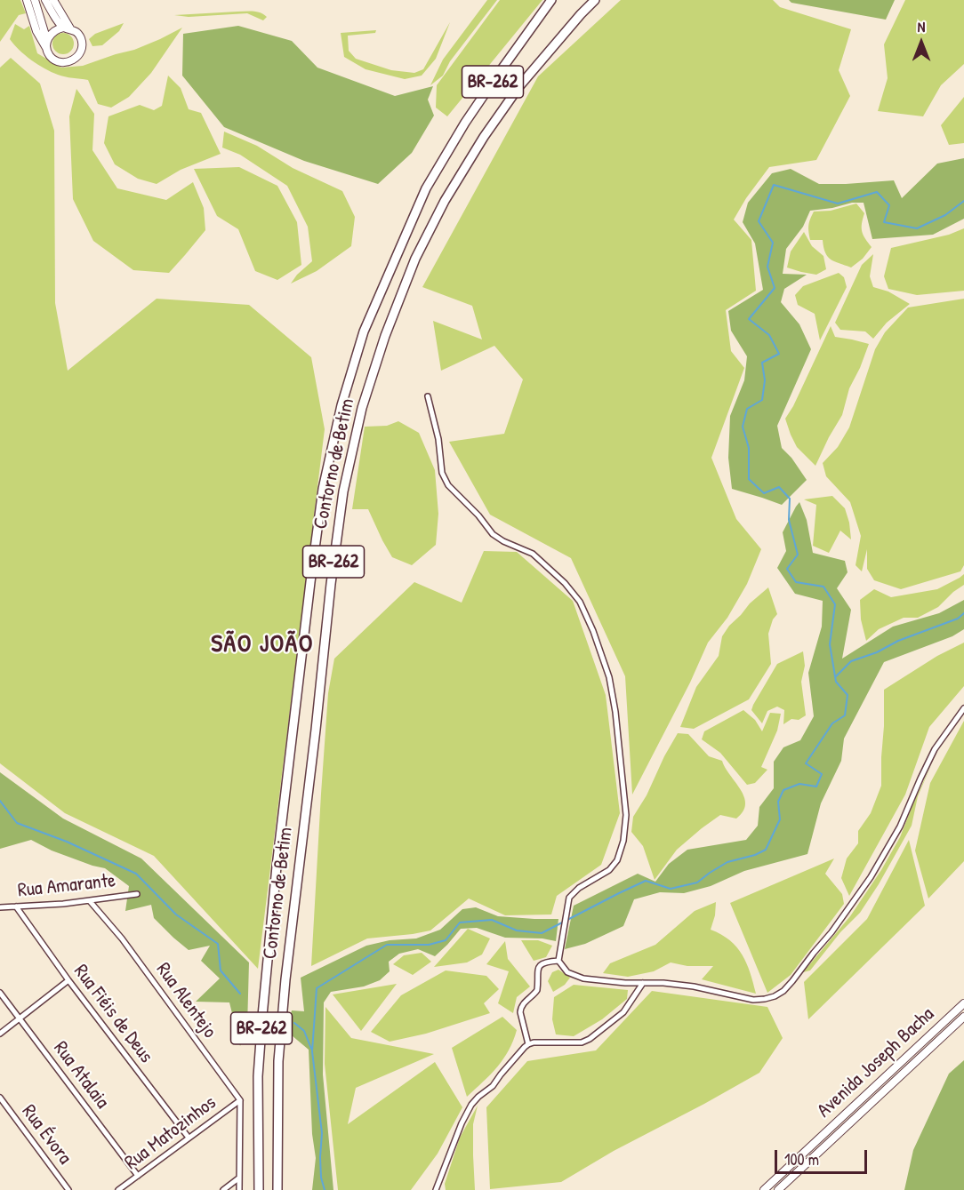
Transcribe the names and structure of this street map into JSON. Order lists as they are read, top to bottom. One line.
{"streets":{"highway":["BR-262","Contorno de Betim"],"main road":["Avenida Joseph Bacha"],"street":["Rua Amarante","Rua Alentejo","Rua Fiéis de Deus","Rua Atalaia","Rua Matozinhos","Rua Évora"]},"crossings":[["Rua Amarante","Rua Alentejo"],["Rua Amarante","Rua Fiéis de Deus"],["Rua Alentejo","Rua Matozinhos"],["Rua Fiéis de Deus","Rua Matozinhos"],["Rua Atalaia","Rua Matozinhos"]],"districts":["SÃO JOÃO"],"scale_bar":"100 m","north":"top"}
